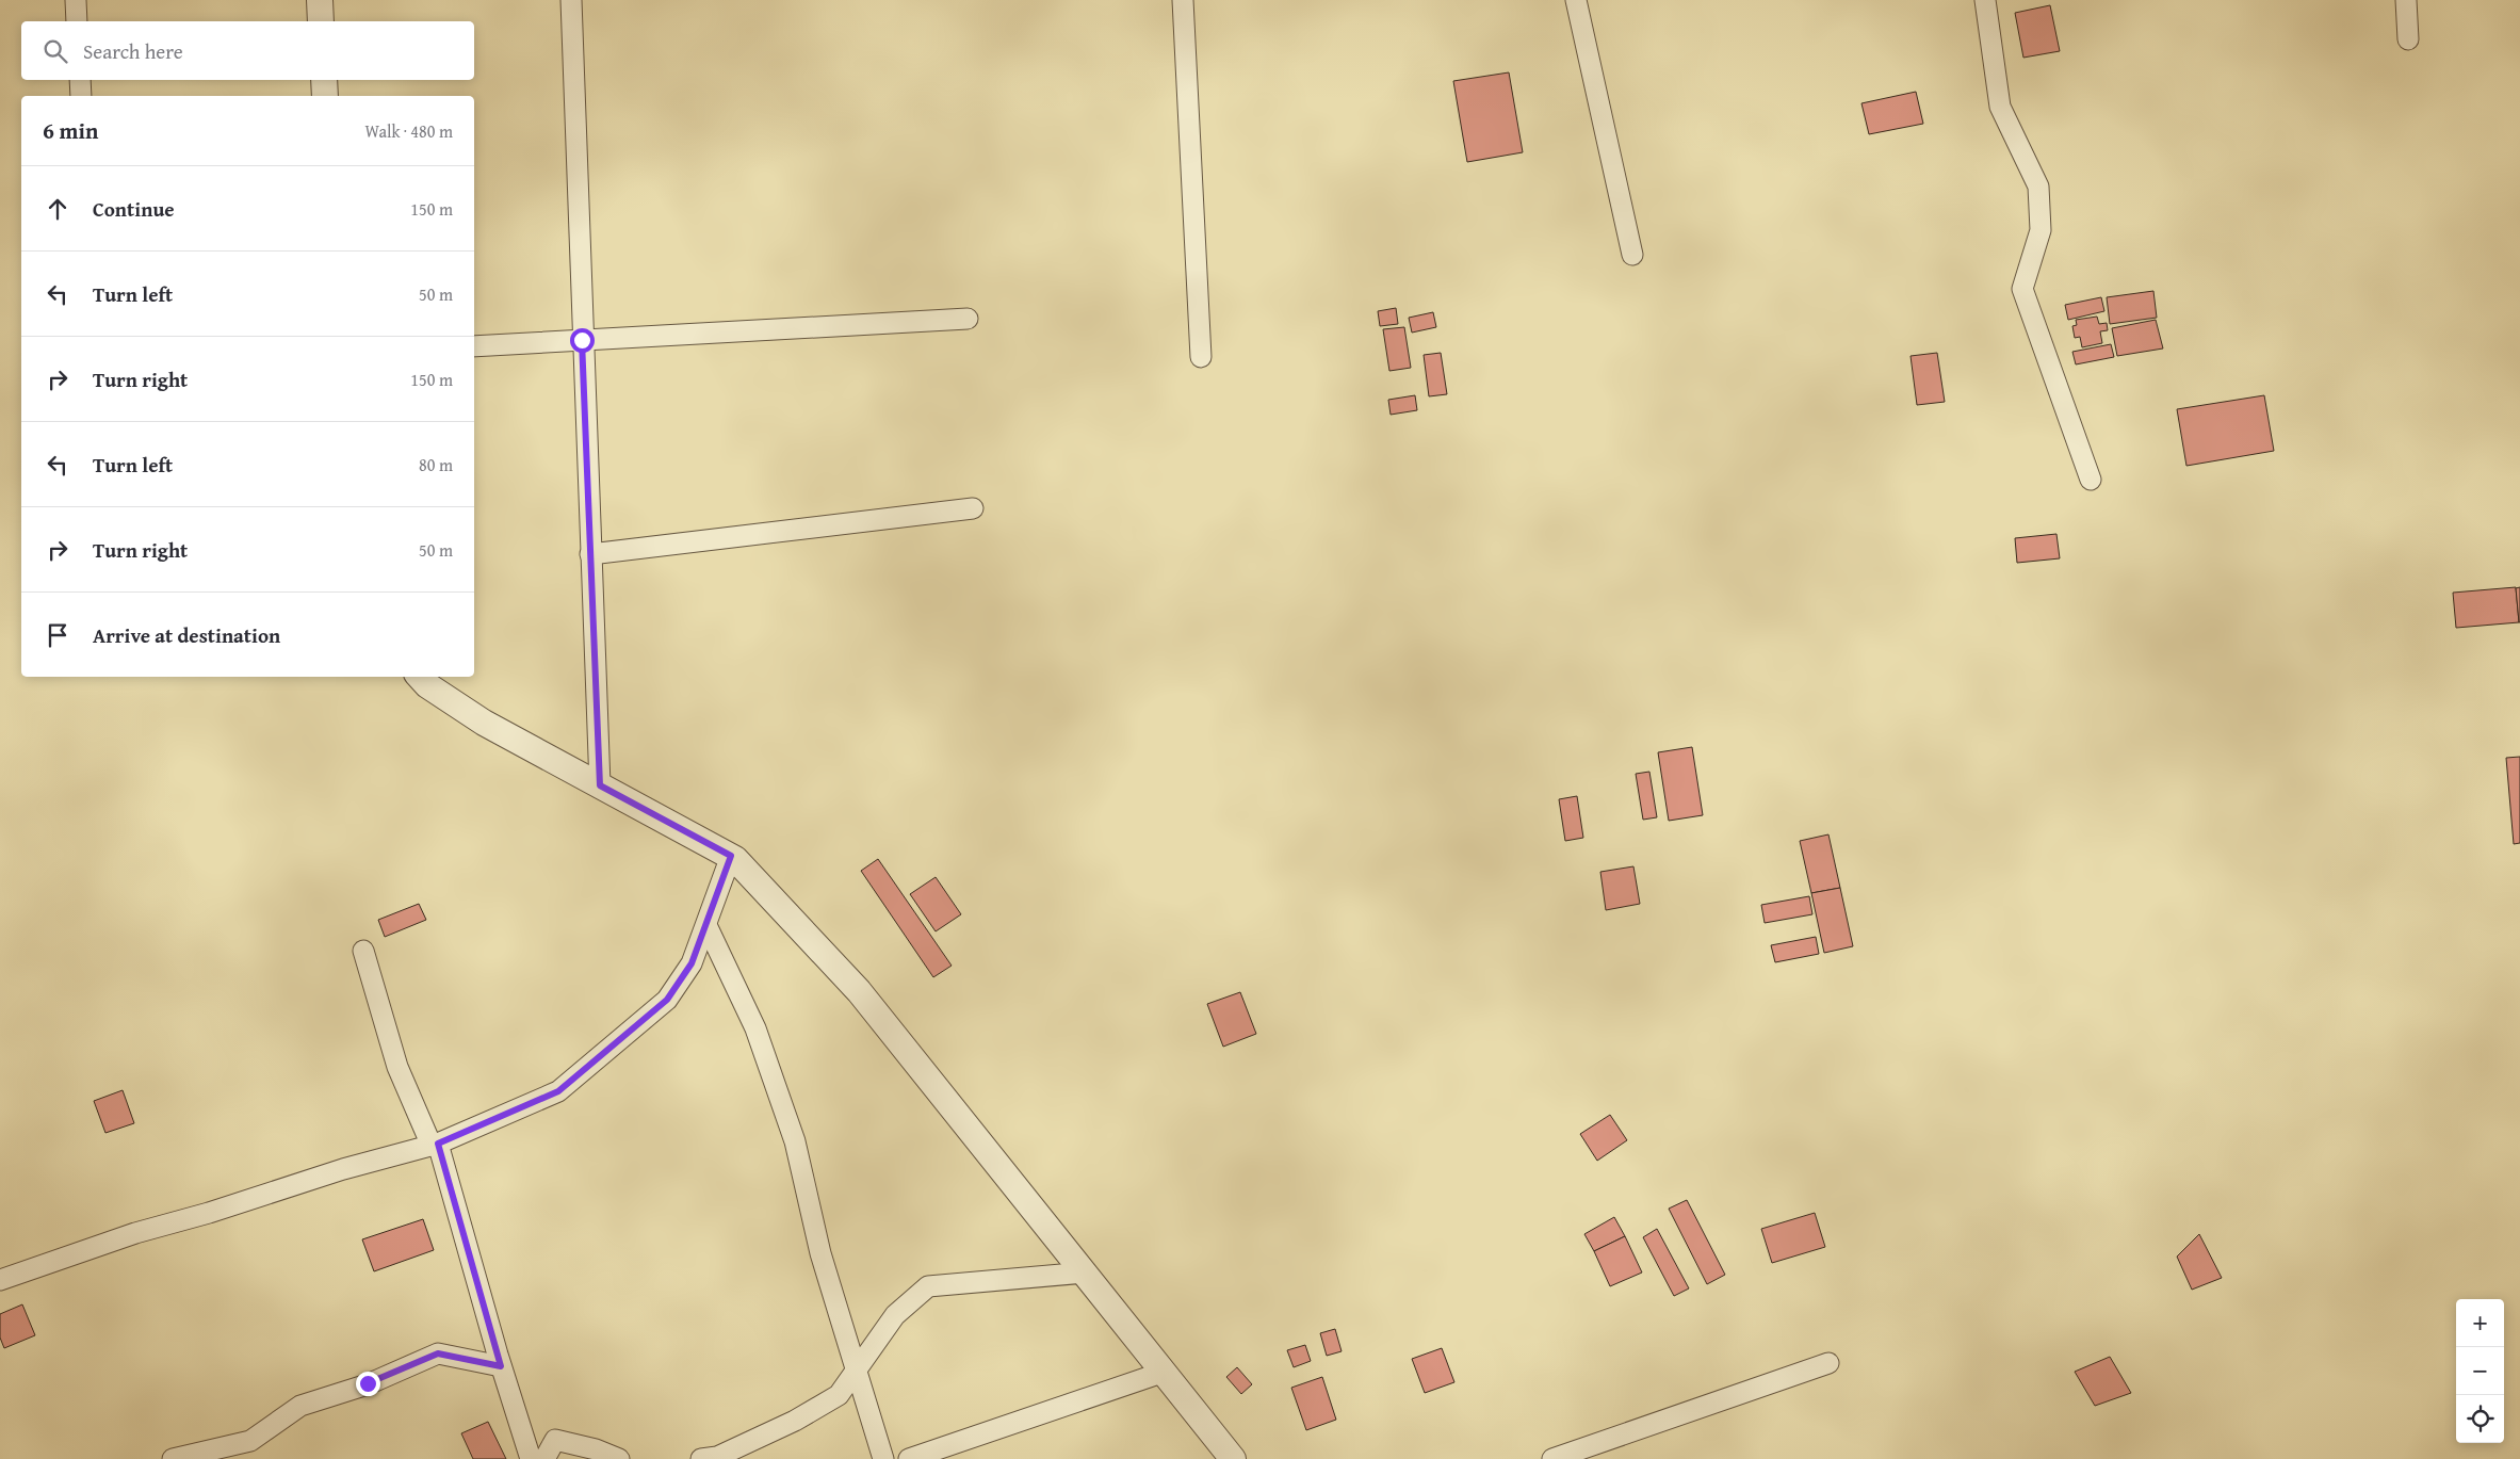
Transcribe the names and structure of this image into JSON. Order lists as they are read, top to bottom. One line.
{"page":{"search":"Search here","heading":["6 min","Walk · 480 m"],"list":[["Continue","150 m"],["Turn left","50 m"],["Turn right","150 m"],["Turn left","80 m"],["Turn right","50 m"],"Arrive at destination"],"map_buttons":["+","−"]}}
